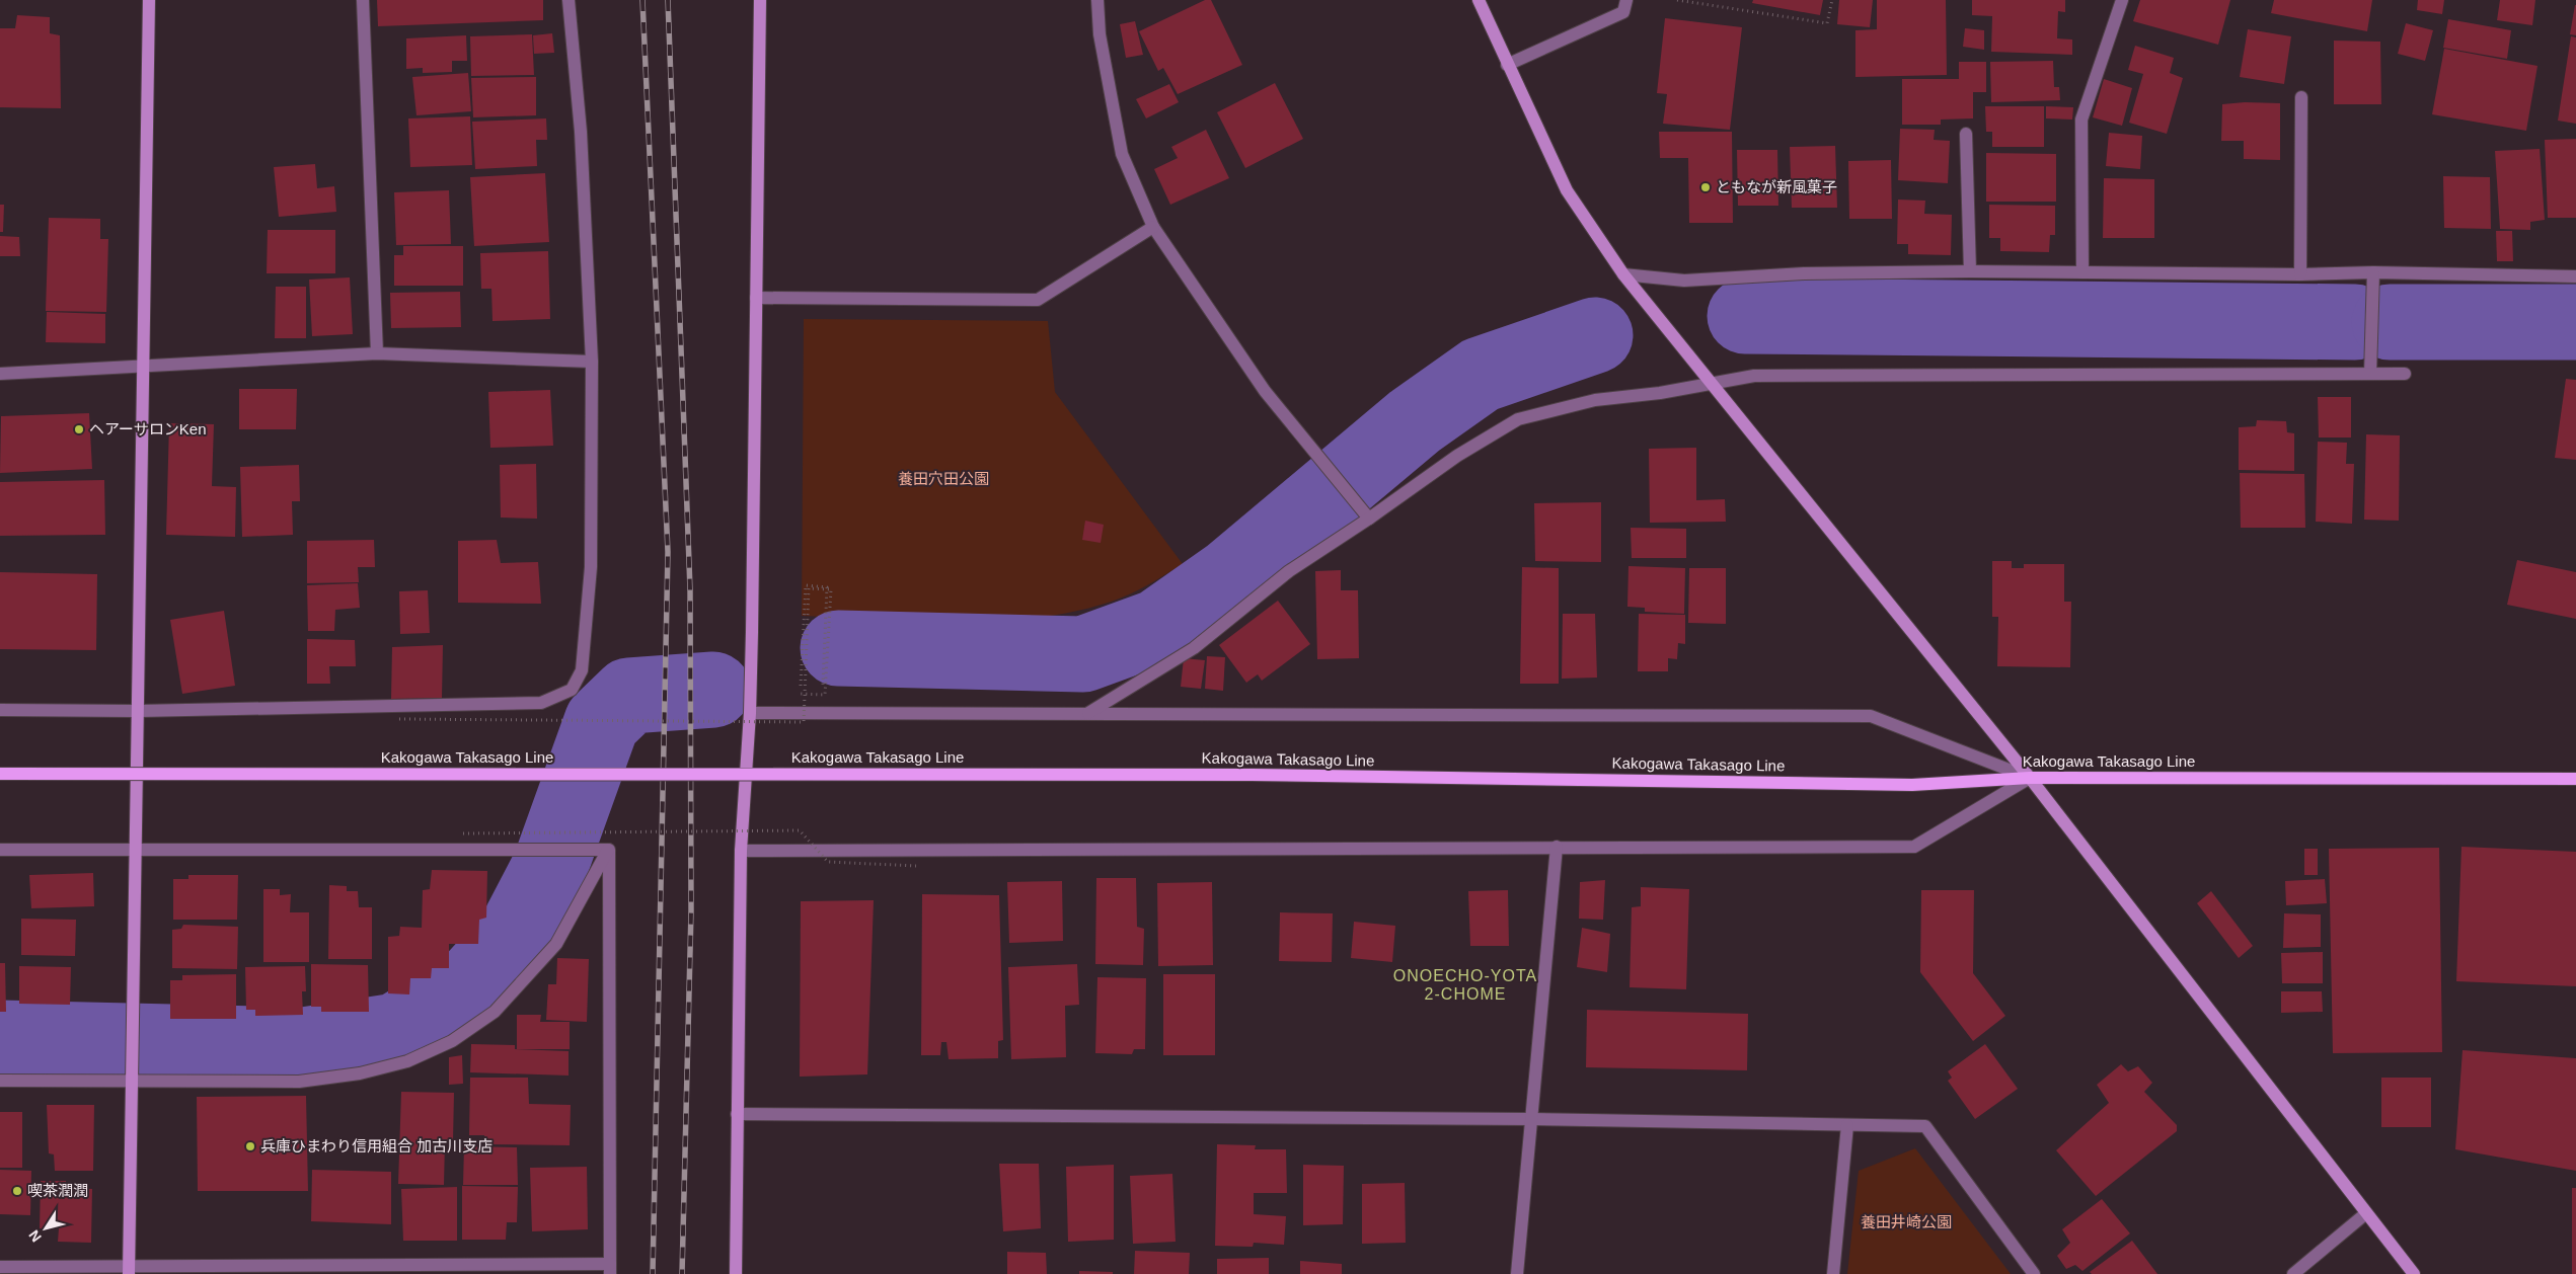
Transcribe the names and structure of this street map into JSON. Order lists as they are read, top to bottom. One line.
{"streets":{"main road":["Kakogawa Takasago Line"]},"districts":["ONOECHO-YOTA 2-CHOME"],"parks":["養田穴田公園","養田井崎公園"],"places":["ともなが新風菓子","ヘアーサロンKen","兵庫ひまわり信用組合 加古川支店","喫茶潤潤"],"north":"bottom left"}
